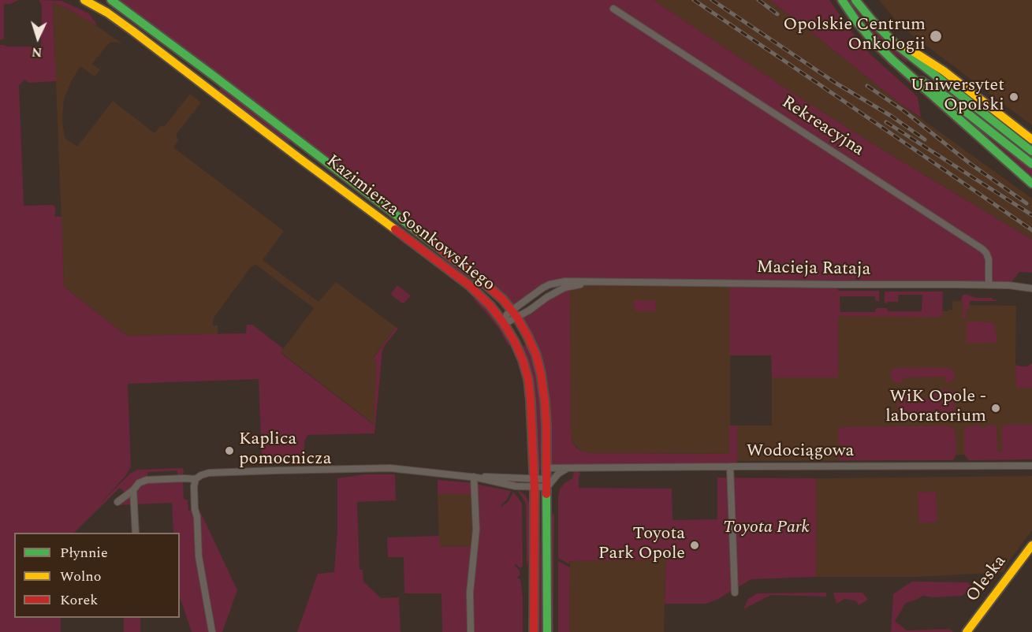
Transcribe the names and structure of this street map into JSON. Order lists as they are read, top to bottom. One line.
{"streets":{"street":["Rekreacyjna","Kazimierza Sosnkowskiego","Macieja Rataja","Wodociągowa","Oleska"]},"crossings":[["Rekreacyjna","Macieja Rataja"],["Kazimierza Sosnkowskiego","Macieja Rataja"],["Kazimierza Sosnkowskiego","Wodociągowa"]],"parks":["Toyota Park"],"places":["Opolskie Centrum Onkologii","Uniwersytet Opolski","WiK Opole - laboratorium","Kaplica pomocnicza","Toyota Park Opole"],"legend":["Płynnie","Wolno","Korek"],"north":"bottom"}
